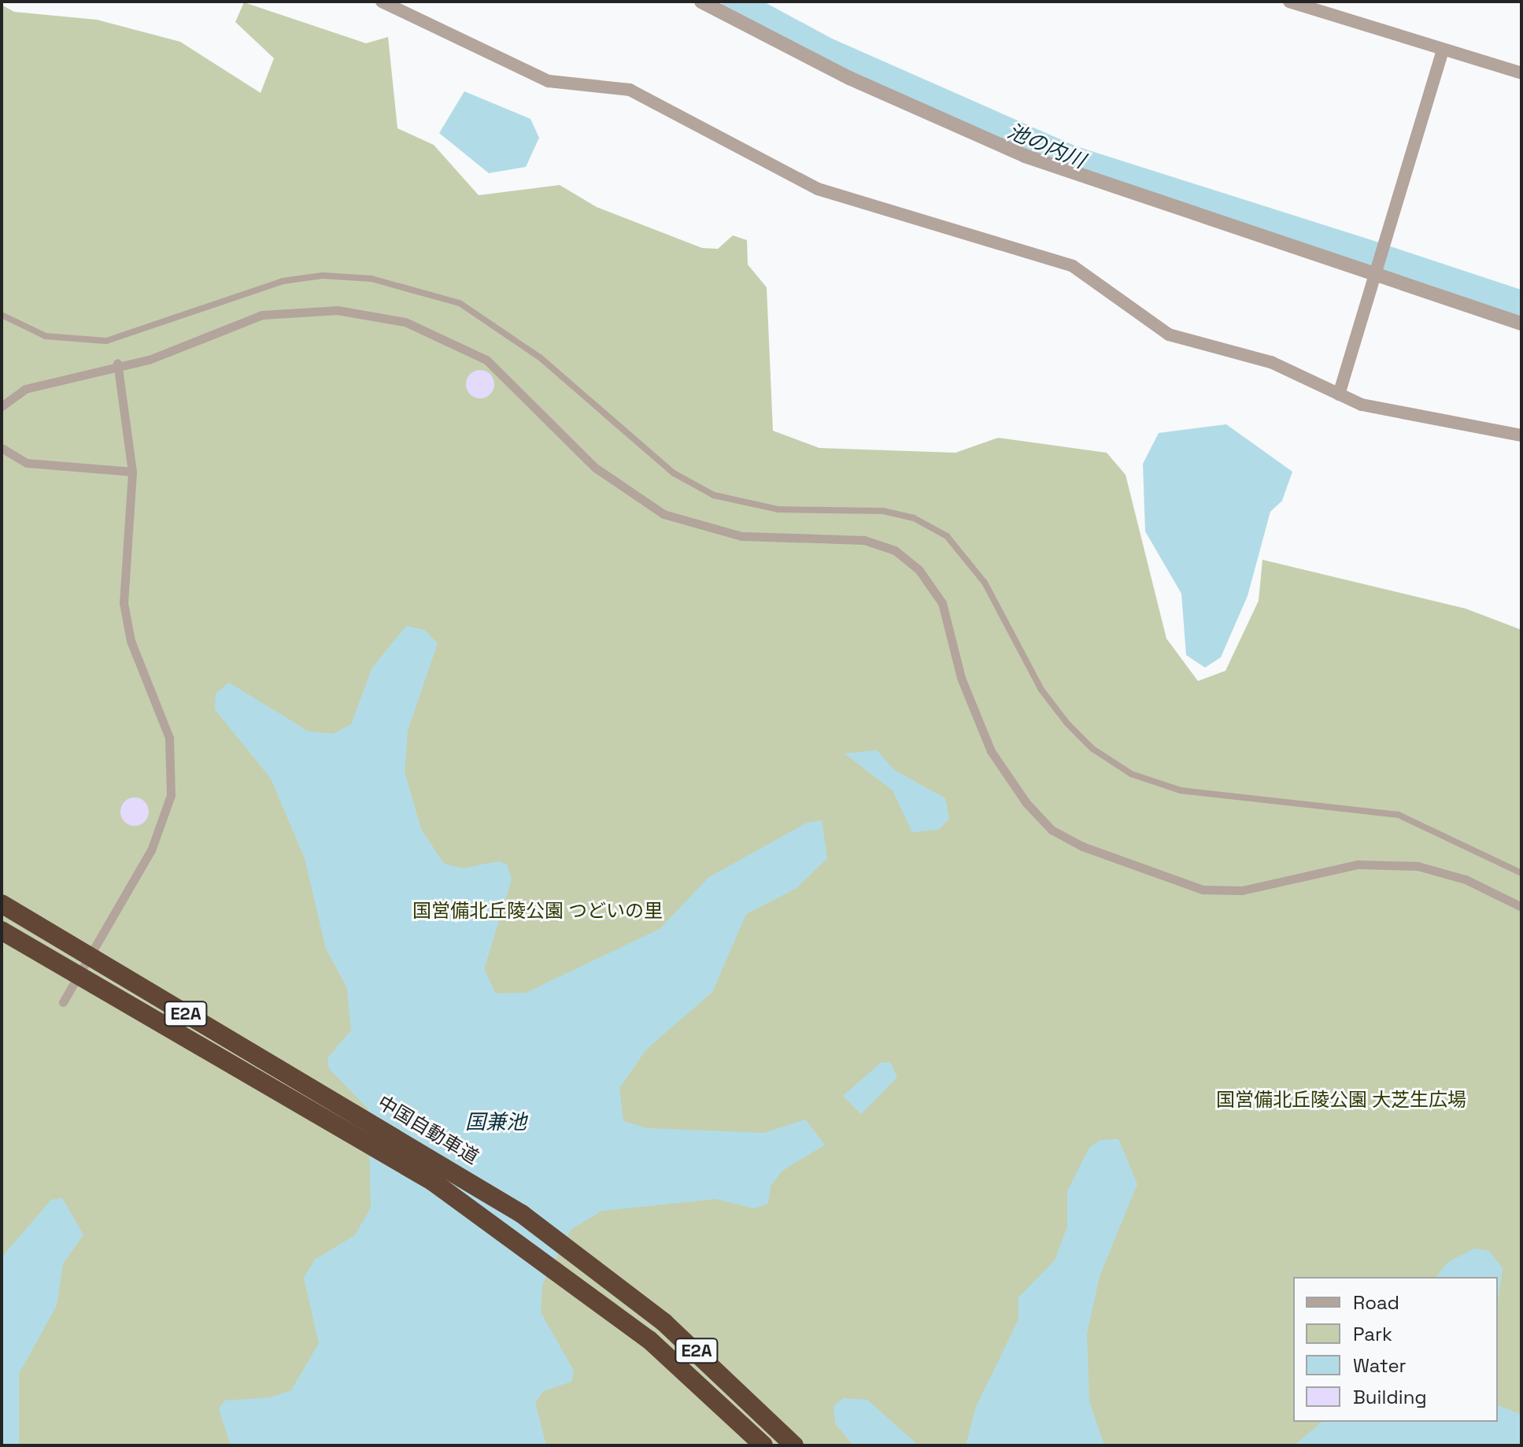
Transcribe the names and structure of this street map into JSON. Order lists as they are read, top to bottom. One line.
{"streets":{"highway":["E2A","中国自動車道"]},"water":["池の内川","国兼池"],"parks":["国営備北丘陵公園 つどいの里","国営備北丘陵公園 大芝生広場"],"legend":["Road","Park","Water","Building"]}
